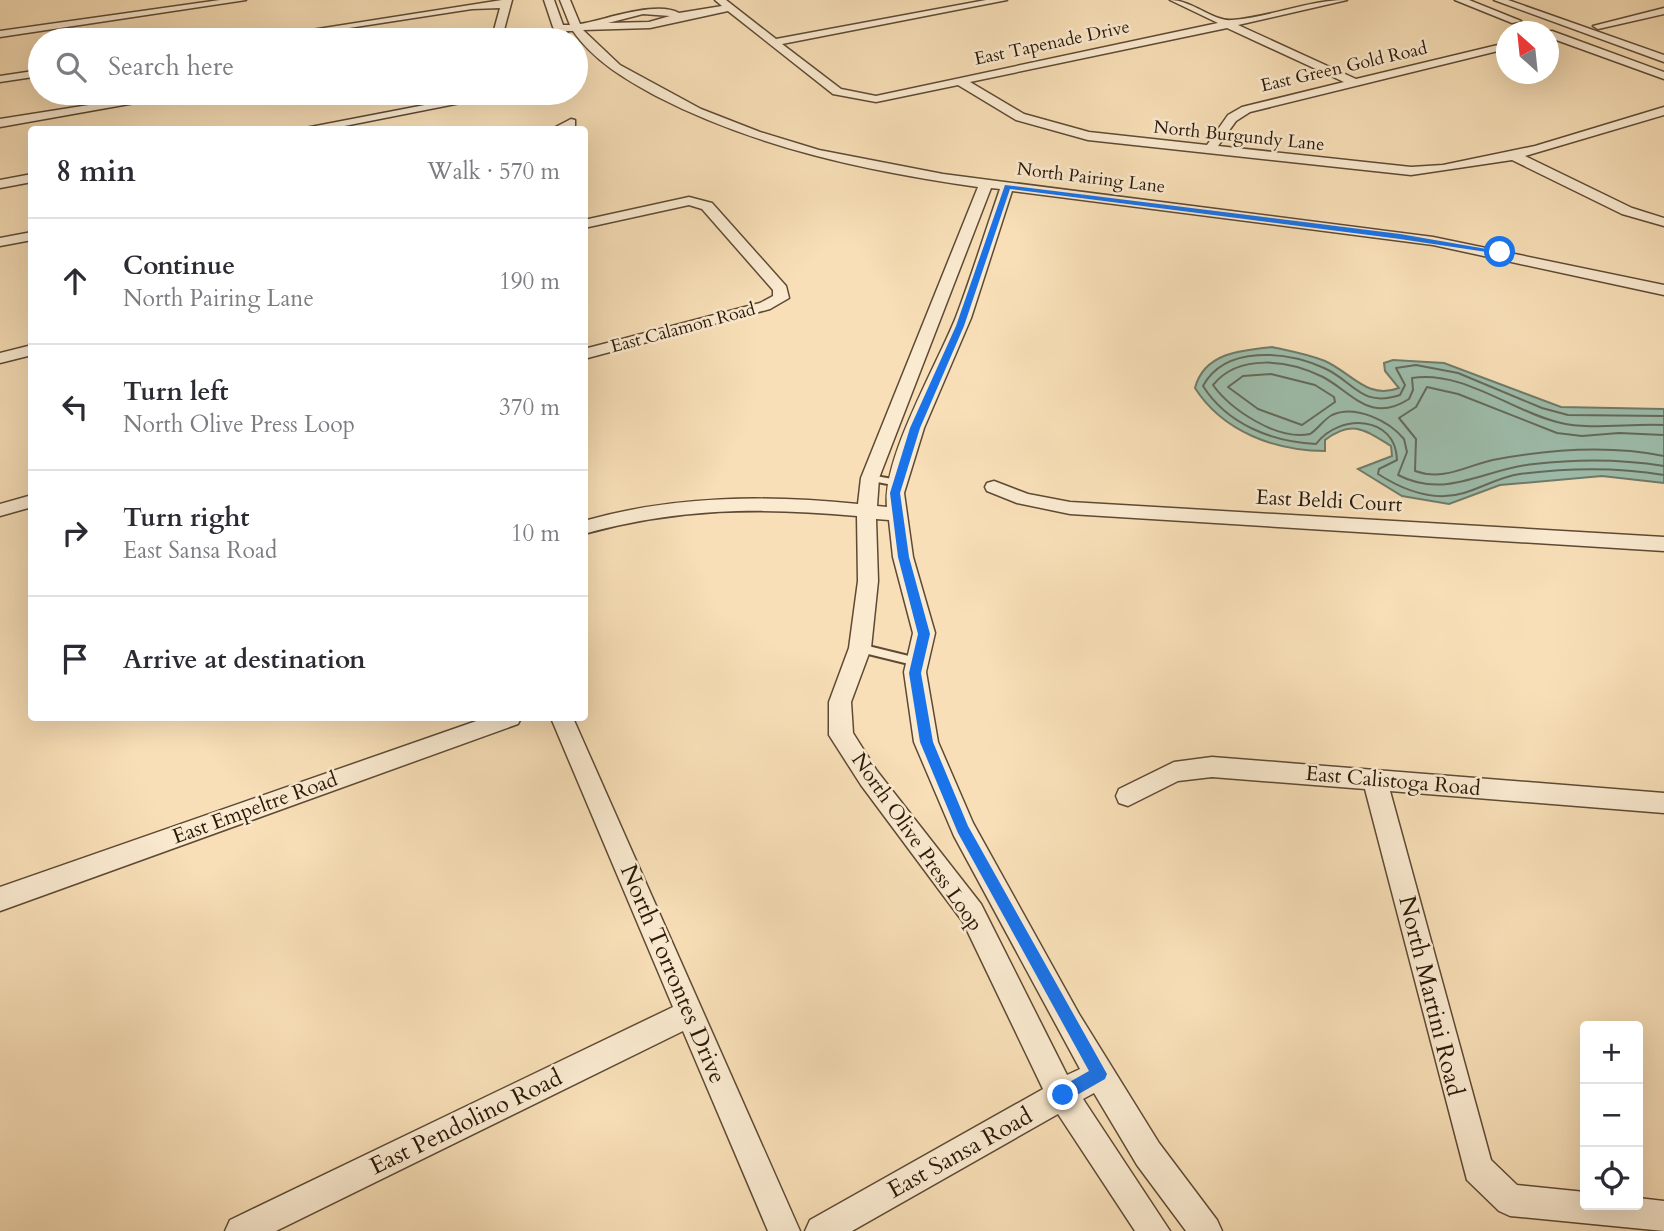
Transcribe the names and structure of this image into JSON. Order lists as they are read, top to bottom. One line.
{"streets":{"street":["East Tapenade Drive","East Green Gold Road","North Burgundy Lane","North Pairing Lane","East Calamon Road","East Beldi Court","East Calistoga Road","East Empeltre Road","North Olive Press Loop","North Torrontes Drive","North Martini Road","East Pendolino Road","East Sansa Road"]},"crossings":[["East Tapenade Drive","North Burgundy Lane"],["East Green Gold Road","North Burgundy Lane"],["North Pairing Lane","North Olive Press Loop"],["East Calistoga Road","North Martini Road"],["North Olive Press Loop","East Sansa Road"],["North Torrontes Drive","East Pendolino Road"]],"north":"top left","page":{"search":"Search here","heading":["8 min","Walk · 570 m"],"list":[["Continue","North Pairing Lane","190 m"],["Turn left","North Olive Press Loop","370 m"],["Turn right","East Sansa Road","10 m"],"Arrive at destination"],"map_buttons":["+","−"]}}
